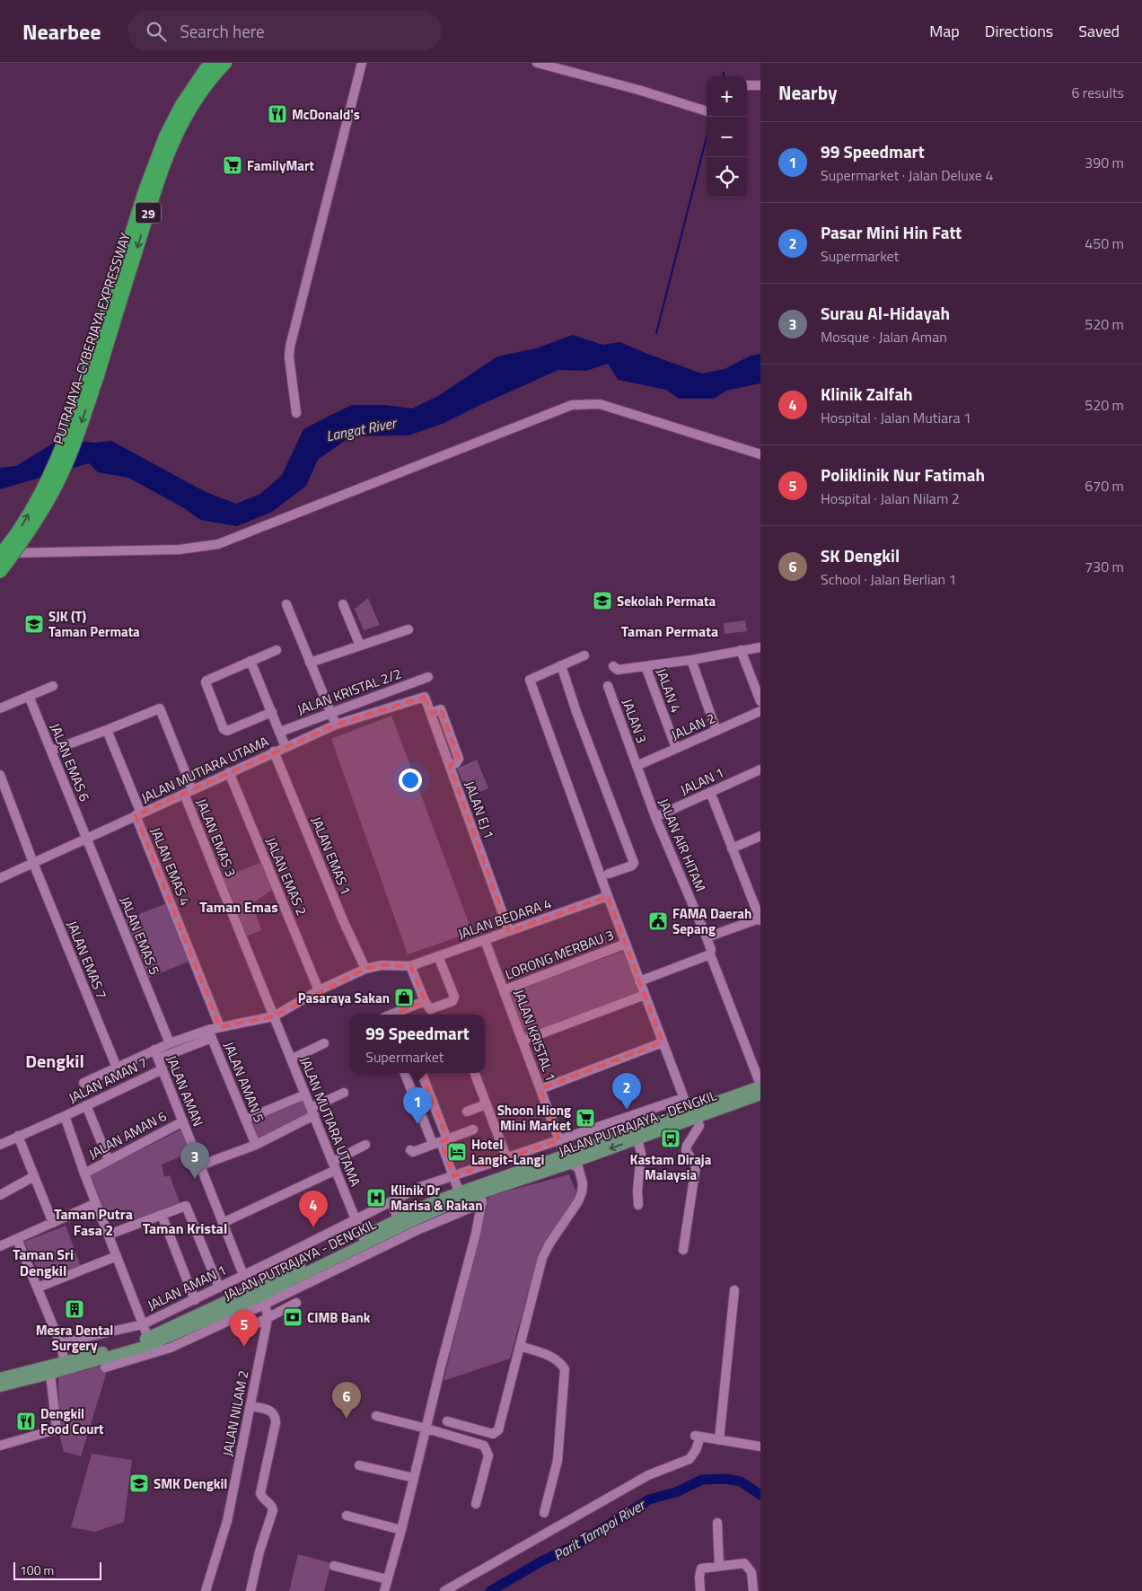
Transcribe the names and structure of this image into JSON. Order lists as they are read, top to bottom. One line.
{"streets":{"highway":["29","PUTRAJAYA–CYBERJAYA EXPRESSWAY"],"main road":["JALAN PUTRAJAYA - DENGKIL"],"street":["JALAN 4","JALAN KRISTAL 2/2","JALAN 3","JALAN 2","JALAN EMAS 6","JALAN MUTIARA UTAMA","JALAN 1","JALAN EJ 1","JALAN EMAS 3","JALAN AIR HITAM","JALAN EMAS 1","JALAN EMAS 4","JALAN EMAS 2","JALAN BEDARA 4","JALAN EMAS 5","LORONG MERBAU 3","JALAN EMAS 7","JALAN KRISTAL 1","JALAN AMAN 7","JALAN AMAN 5","JALAN AMAN","JALAN AMAN 6","JALAN AMAN 1","JALAN NILAM 2"]},"crossings":[["JALAN 4","JALAN 2"],["JALAN 3","JALAN 2"],["JALAN 3","JALAN AIR HITAM"],["JALAN 2","JALAN AIR HITAM"],["JALAN EMAS 6","JALAN MUTIARA UTAMA"],["JALAN EMAS 6","JALAN EMAS 5"],["JALAN MUTIARA UTAMA","JALAN EJ 1"],["JALAN MUTIARA UTAMA","JALAN EMAS 3"],["JALAN MUTIARA UTAMA","JALAN EMAS 1"],["JALAN MUTIARA UTAMA","JALAN EMAS 4"],["JALAN MUTIARA UTAMA","JALAN EMAS 2"],["JALAN MUTIARA UTAMA","JALAN EMAS 5"],["JALAN MUTIARA UTAMA","JALAN EMAS 7"],["JALAN MUTIARA UTAMA","JALAN PUTRAJAYA - DENGKIL"],["JALAN MUTIARA UTAMA","JALAN AMAN 1"],["JALAN 1","JALAN AIR HITAM"],["JALAN EJ 1","JALAN BEDARA 4"],["JALAN EMAS 3","JALAN EMAS 4"],["JALAN AIR HITAM","JALAN PUTRAJAYA - DENGKIL"],["JALAN BEDARA 4","JALAN KRISTAL 1"],["LORONG MERBAU 3","JALAN KRISTAL 1"],["JALAN KRISTAL 1","JALAN PUTRAJAYA - DENGKIL"],["JALAN KRISTAL 1","JALAN AMAN 1"],["JALAN AMAN 7","JALAN AMAN"],["JALAN AMAN","JALAN PUTRAJAYA - DENGKIL"],["JALAN AMAN","JALAN AMAN 6"],["JALAN AMAN","JALAN AMAN 1"],["JALAN AMAN","JALAN NILAM 2"],["JALAN PUTRAJAYA - DENGKIL","JALAN NILAM 2"]],"districts":["Taman Permata","Taman Emas","Dengkil","Taman Putra Fasa 2","Taman Kristal","Taman Sri Dengkil"],"water":["Langat River","Parit Tampoi River"],"places":{"restaurant":["McDonald's","Dengkil Food Court"],"supermarket":["FamilyMart","Shoon Hiong Mini Market"],"school or university":["Sekolah Permata","SJK (T) Taman Permata","SMK Dengkil"],"public building":["FAMA Daerah Sepang"],"shop":["Pasaraya Sakan"],"bus stop":["Kastam Diraja Malaysia"],"hotel":["Hotel Langit-Langi"],"hospital":["Klinik Dr Marisa & Rakan"],"building":["Mesra Dental Surgery"],"bank":["CIMB Bank"]},"scale_bar":"100 m","page":{"header":"Nearbee","search":"Search here","nav":["Map","Directions","Saved"],"heading":["Nearby","6 results"],"map_buttons":["+","−"],"list":[{"mark":"1","name":"99 Speedmart","note":"Supermarket · Jalan Deluxe 4","value":"390 m"},{"mark":"2","name":"Pasar Mini Hin Fatt","note":"Supermarket","value":"450 m"},{"mark":"3","name":"Surau Al-Hidayah","note":"Mosque · Jalan Aman","value":"520 m"},{"mark":"4","name":"Klinik Zalfah","note":"Hospital · Jalan Mutiara 1","value":"520 m"},{"mark":"5","name":"Poliklinik Nur Fatimah","note":"Hospital · Jalan Nilam 2","value":"670 m"},{"mark":"6","name":"SK Dengkil","note":"School · Jalan Berlian 1","value":"730 m"}],"popup":["99 Speedmart","Supermarket"],"pins":["2","1","3","4","5","6"],"scale":"100 m"}}
